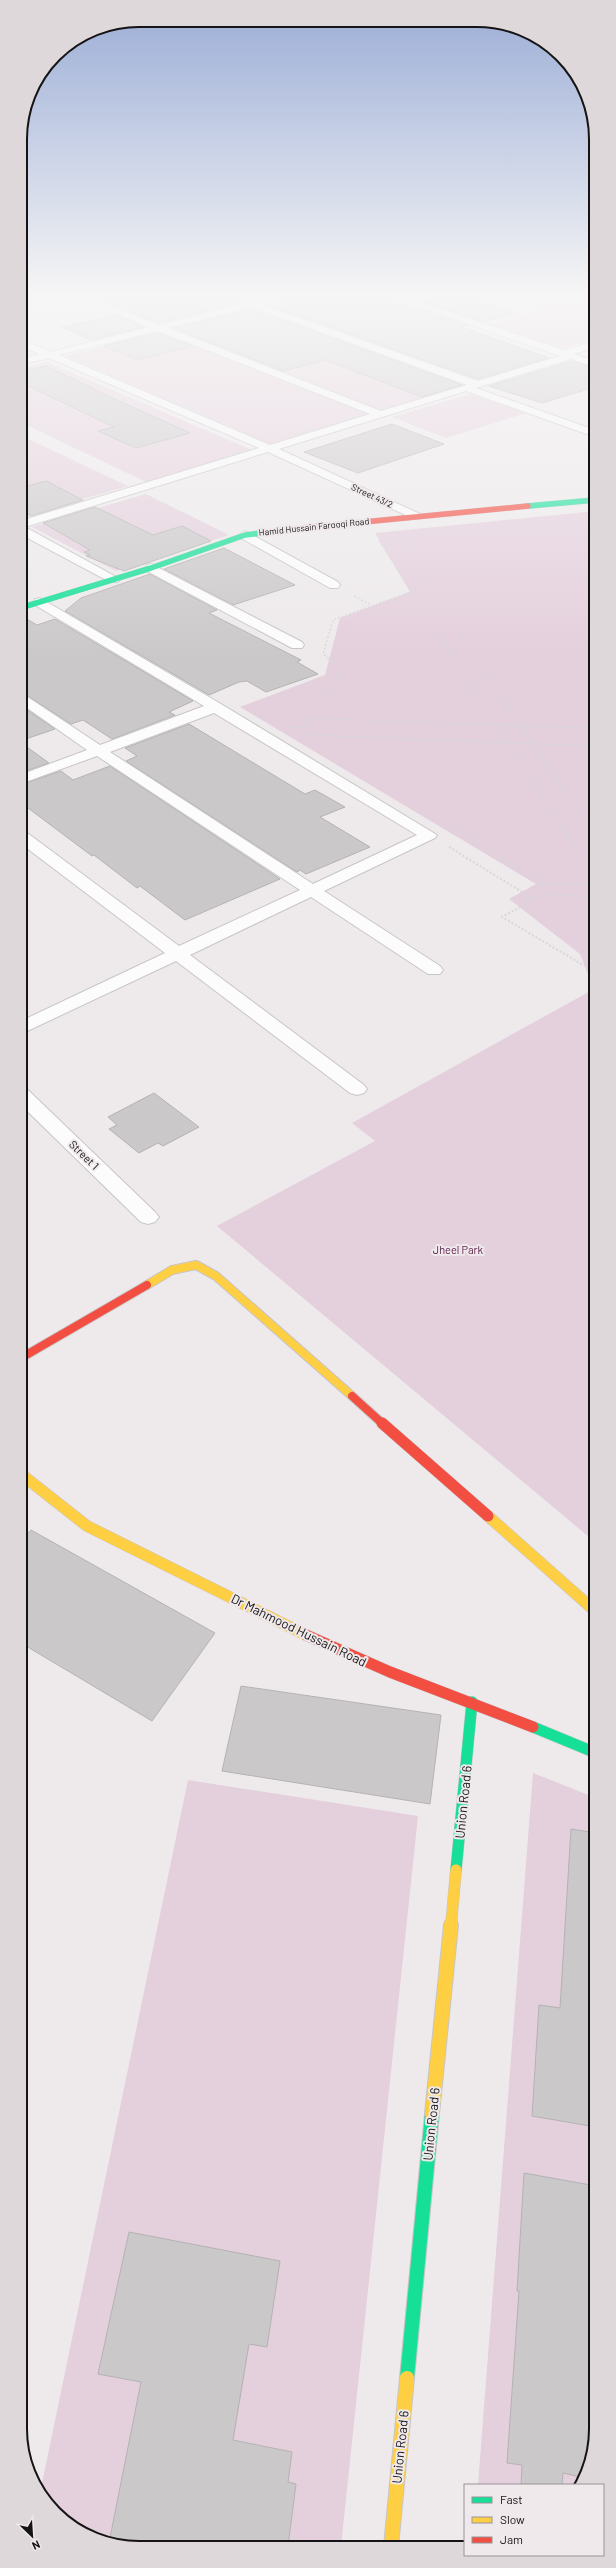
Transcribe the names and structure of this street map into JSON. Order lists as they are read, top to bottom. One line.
{"streets":{"street":["Street 43/2","Hamid Hussain Farooqi Road","Street 1","Dr Mahmood Hussain Road","Union Road 6"]},"crossings":[["Street 43/2","Hamid Hussain Farooqi Road"],["Dr Mahmood Hussain Road","Union Road 6"]],"parks":["Jheel Park"],"legend":["Fast","Slow","Jam"],"north":"bottom right"}
